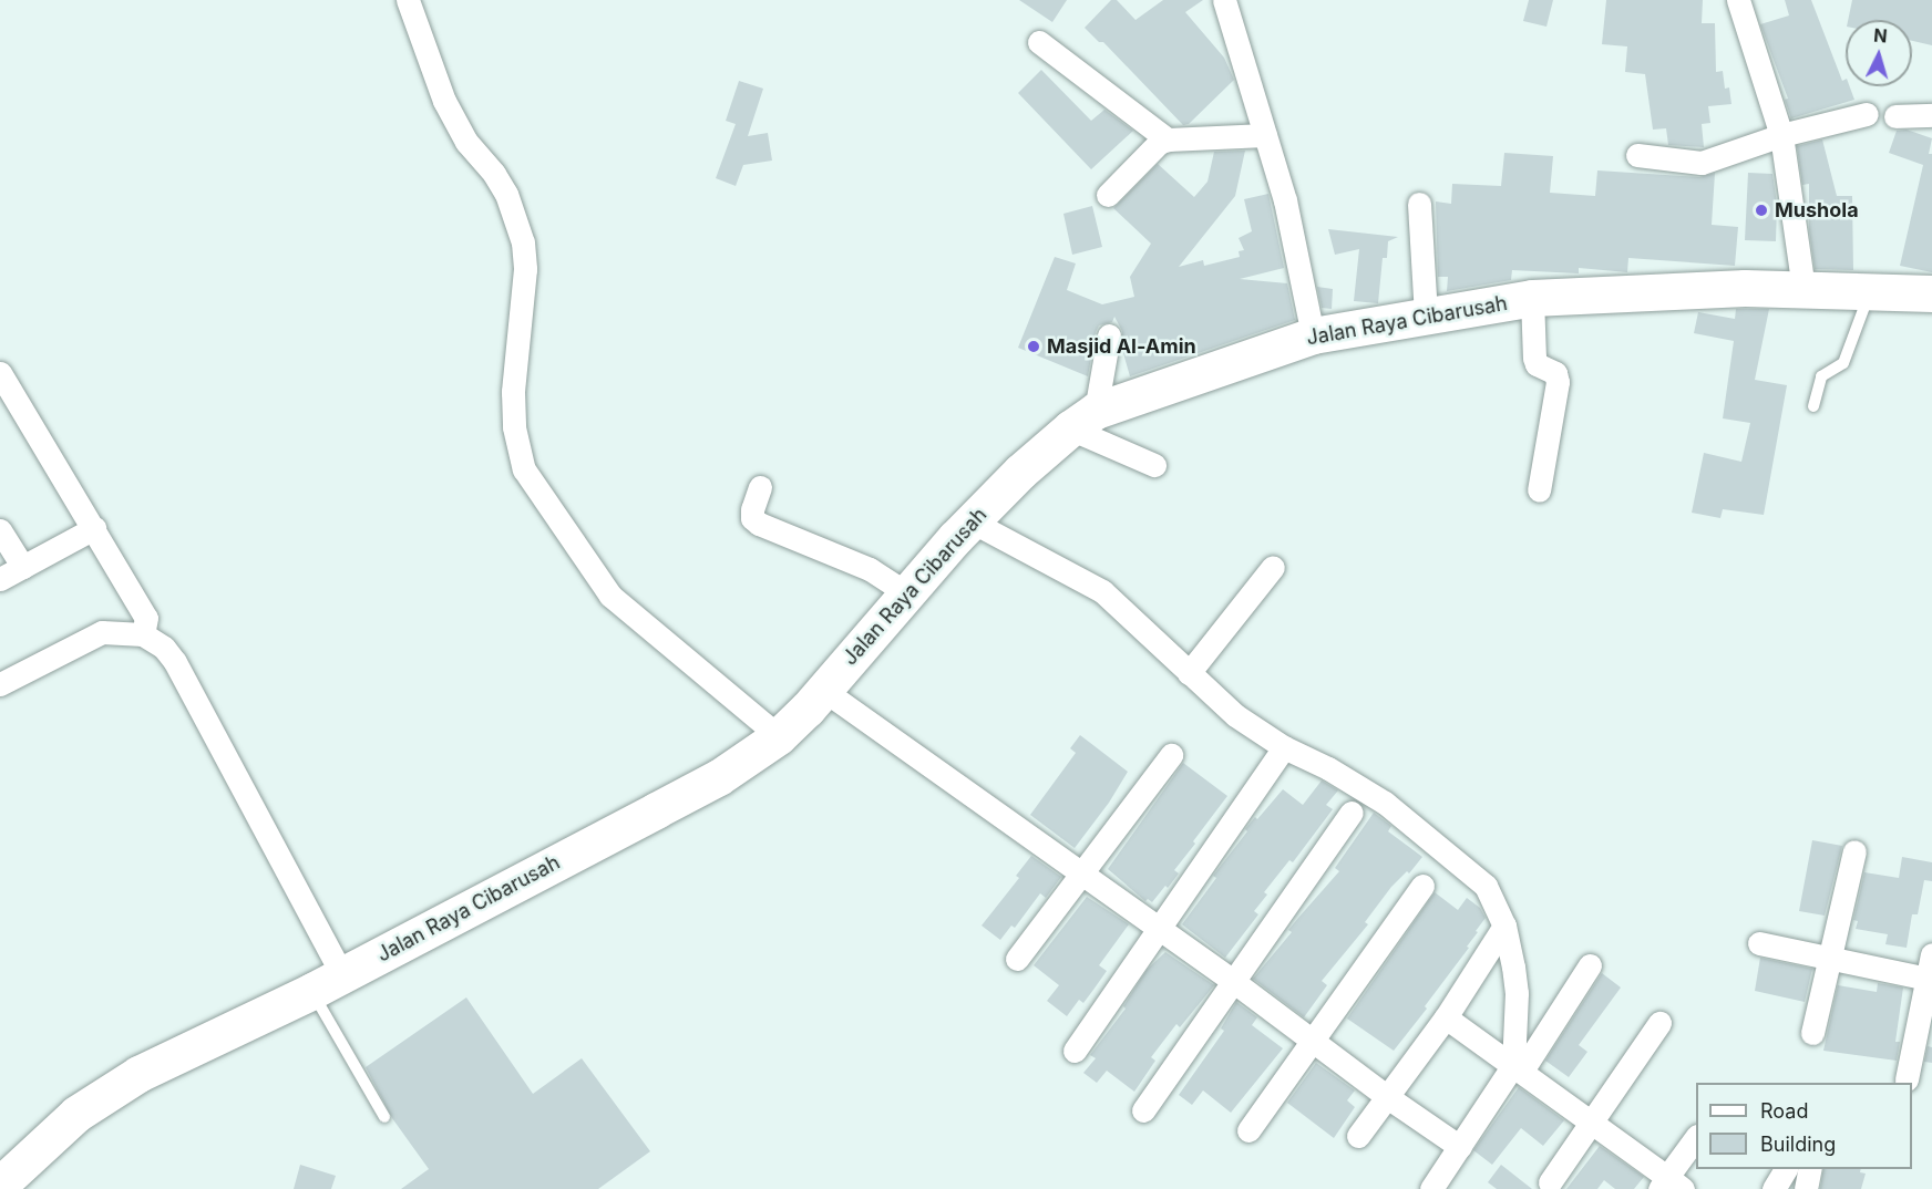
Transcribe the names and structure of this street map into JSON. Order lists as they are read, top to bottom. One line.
{"streets":{"main road":["Jalan Raya Cibarusah"]},"places":["Mushola","Masjid Al-Amin"],"legend":["Road","Building"],"north":"top"}
